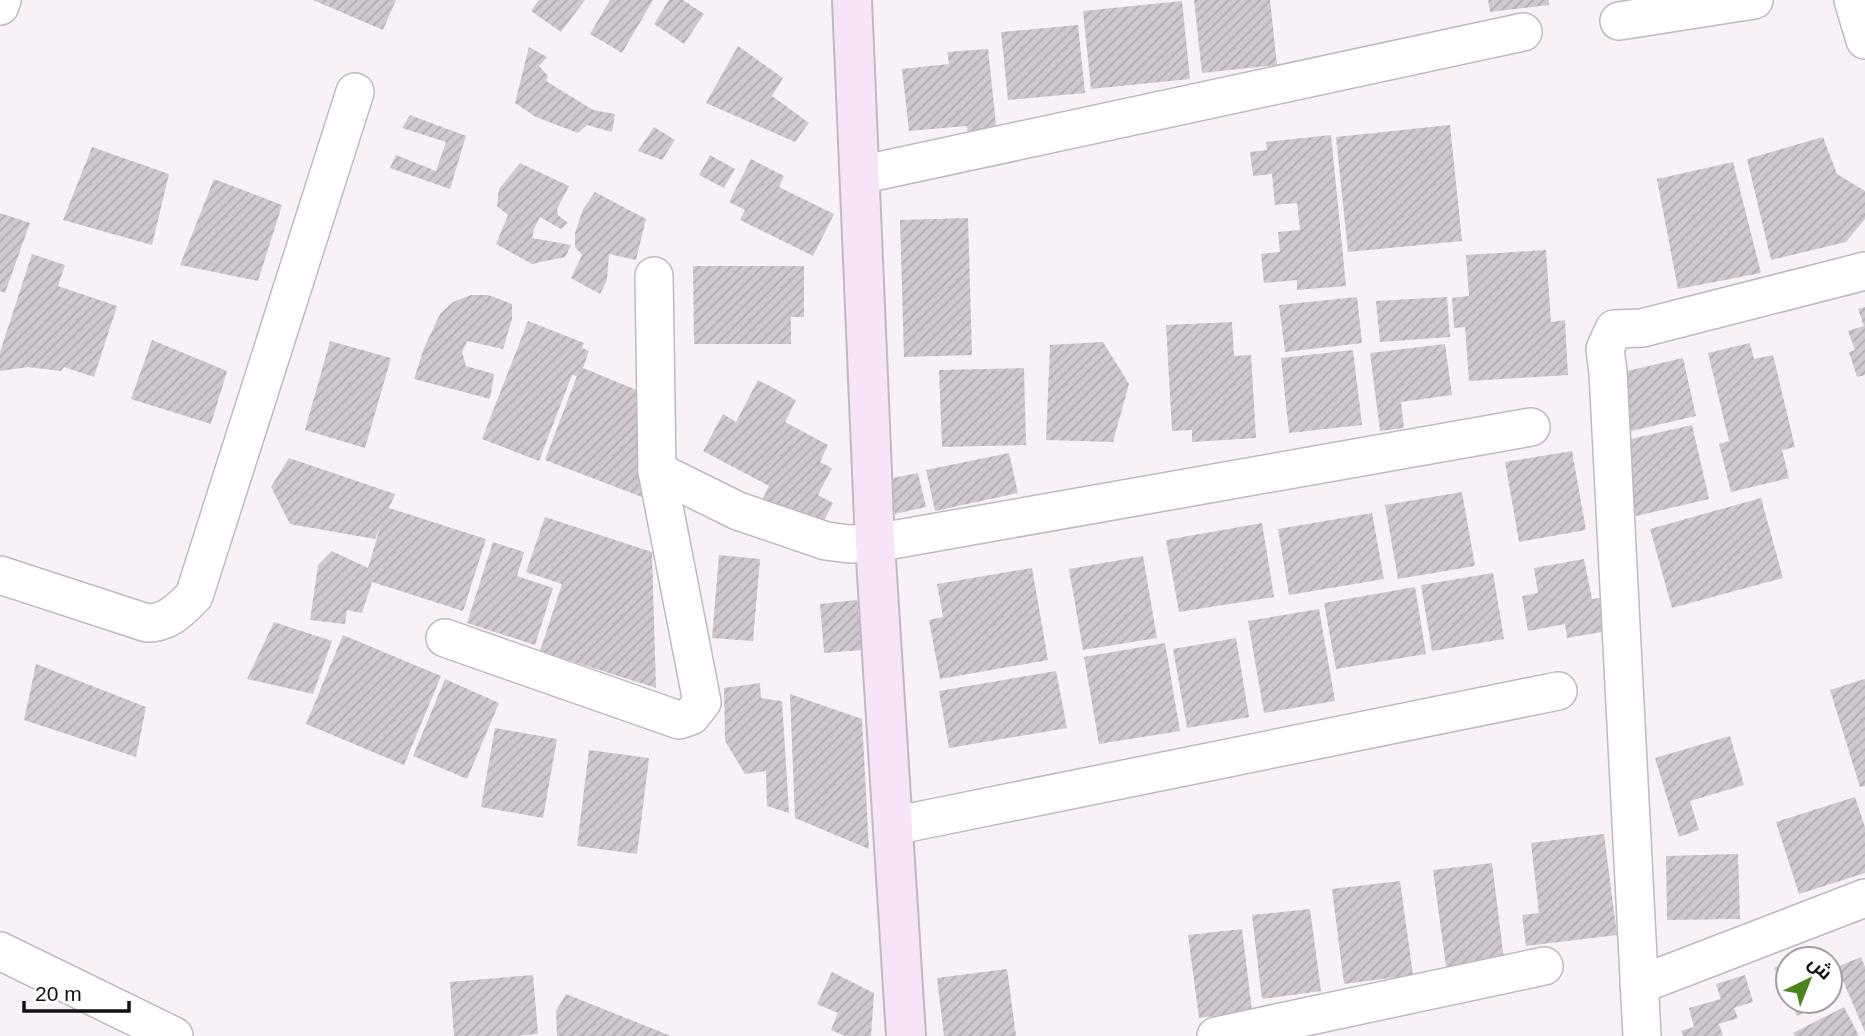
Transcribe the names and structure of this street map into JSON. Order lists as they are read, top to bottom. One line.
{"scale_bar":"20 m","north":"top right"}
